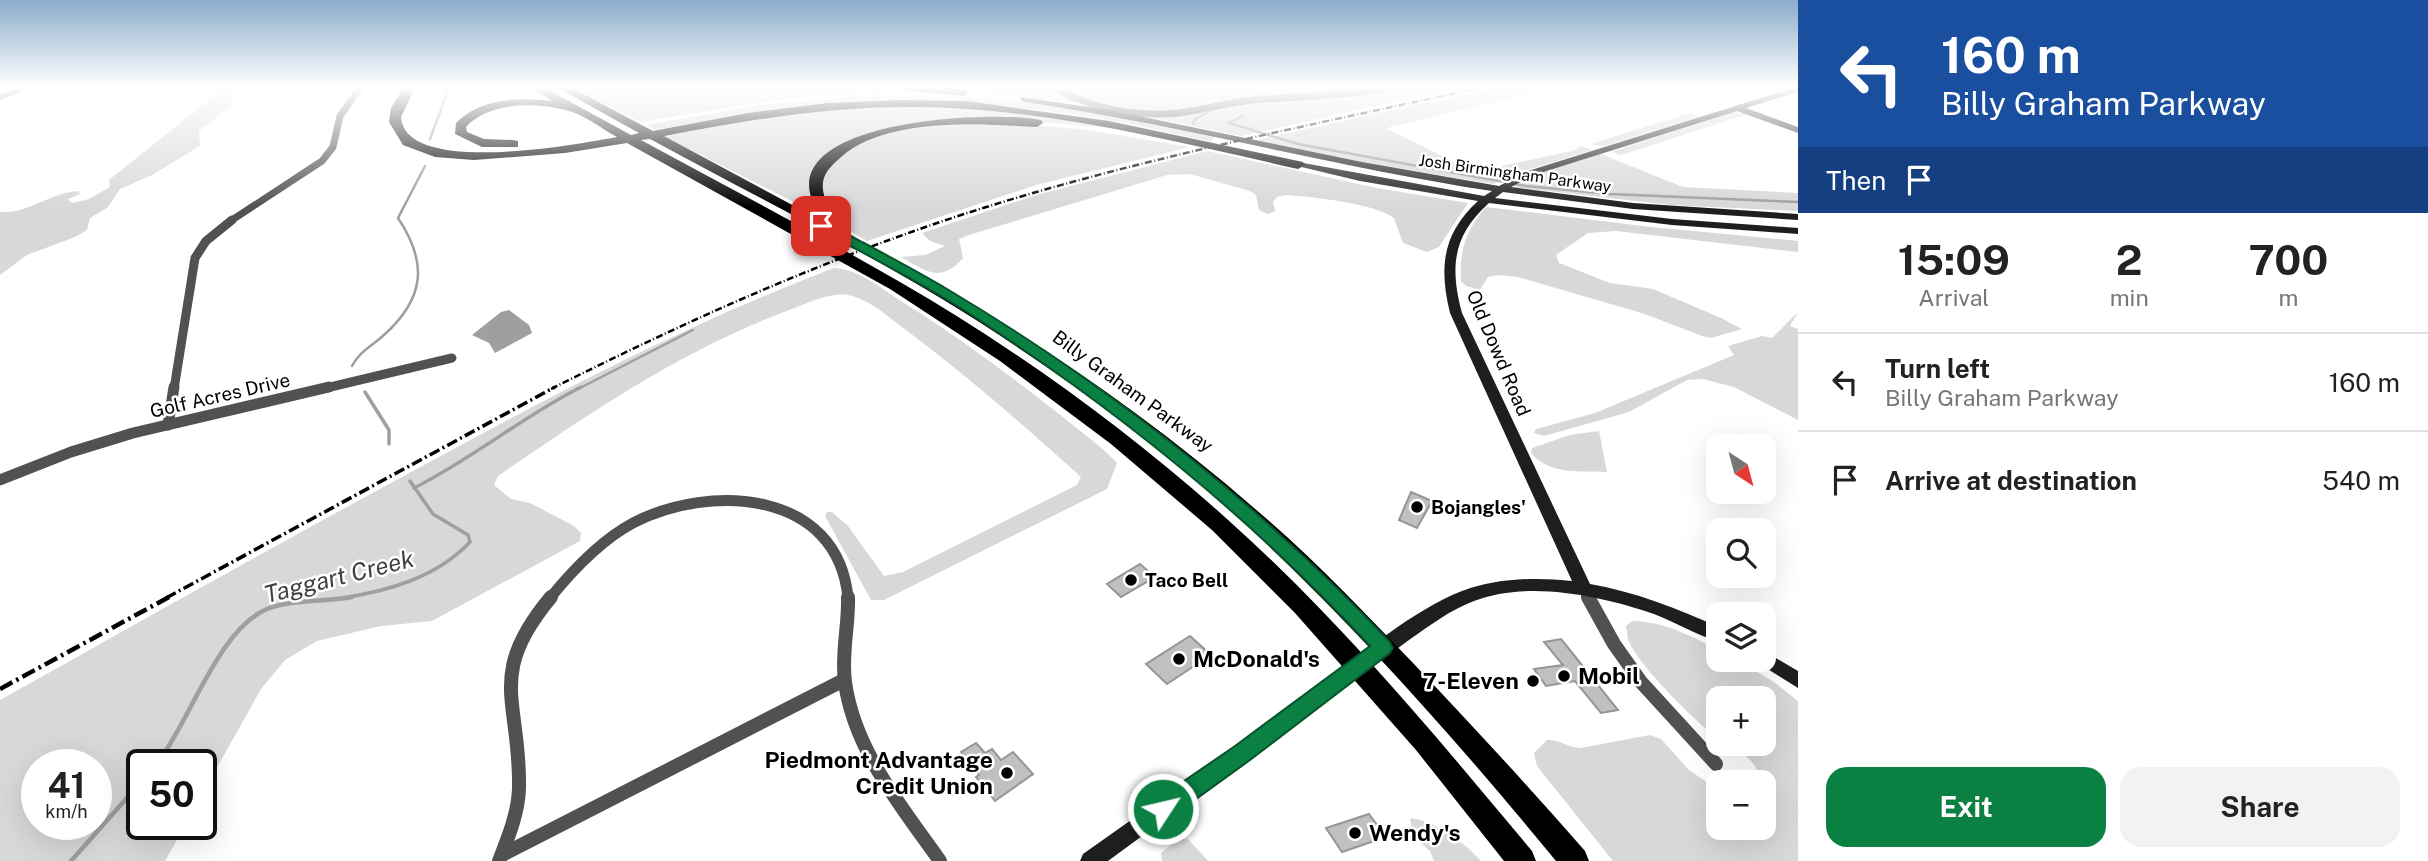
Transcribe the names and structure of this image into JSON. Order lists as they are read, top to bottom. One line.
{"streets":{"highway":["Billy Graham Parkway"],"main road":["Josh Birmingham Parkway","Old Dowd Road"],"street":["Golf Acres Drive"]},"water":["Taggart Creek"],"places":["Bojangles'","Taco Bell","McDonald's","Mobil","7-Eleven","Piedmont Advantage Credit Union","Wendy's"],"north":"bottom right","page":{"turn":["160 m","Billy Graham Parkway"],"then":"Then","eta":["15:09","Arrival","2","min","700","m"],"list":[{"name":"Turn left","note":"Billy Graham Parkway","value":"160 m"},{"name":"Arrive at destination","value":"540 m"}],"map_buttons":["+","−"],"speed":"41 km/h","limit":"50","buttons":["Exit","Share"]}}
